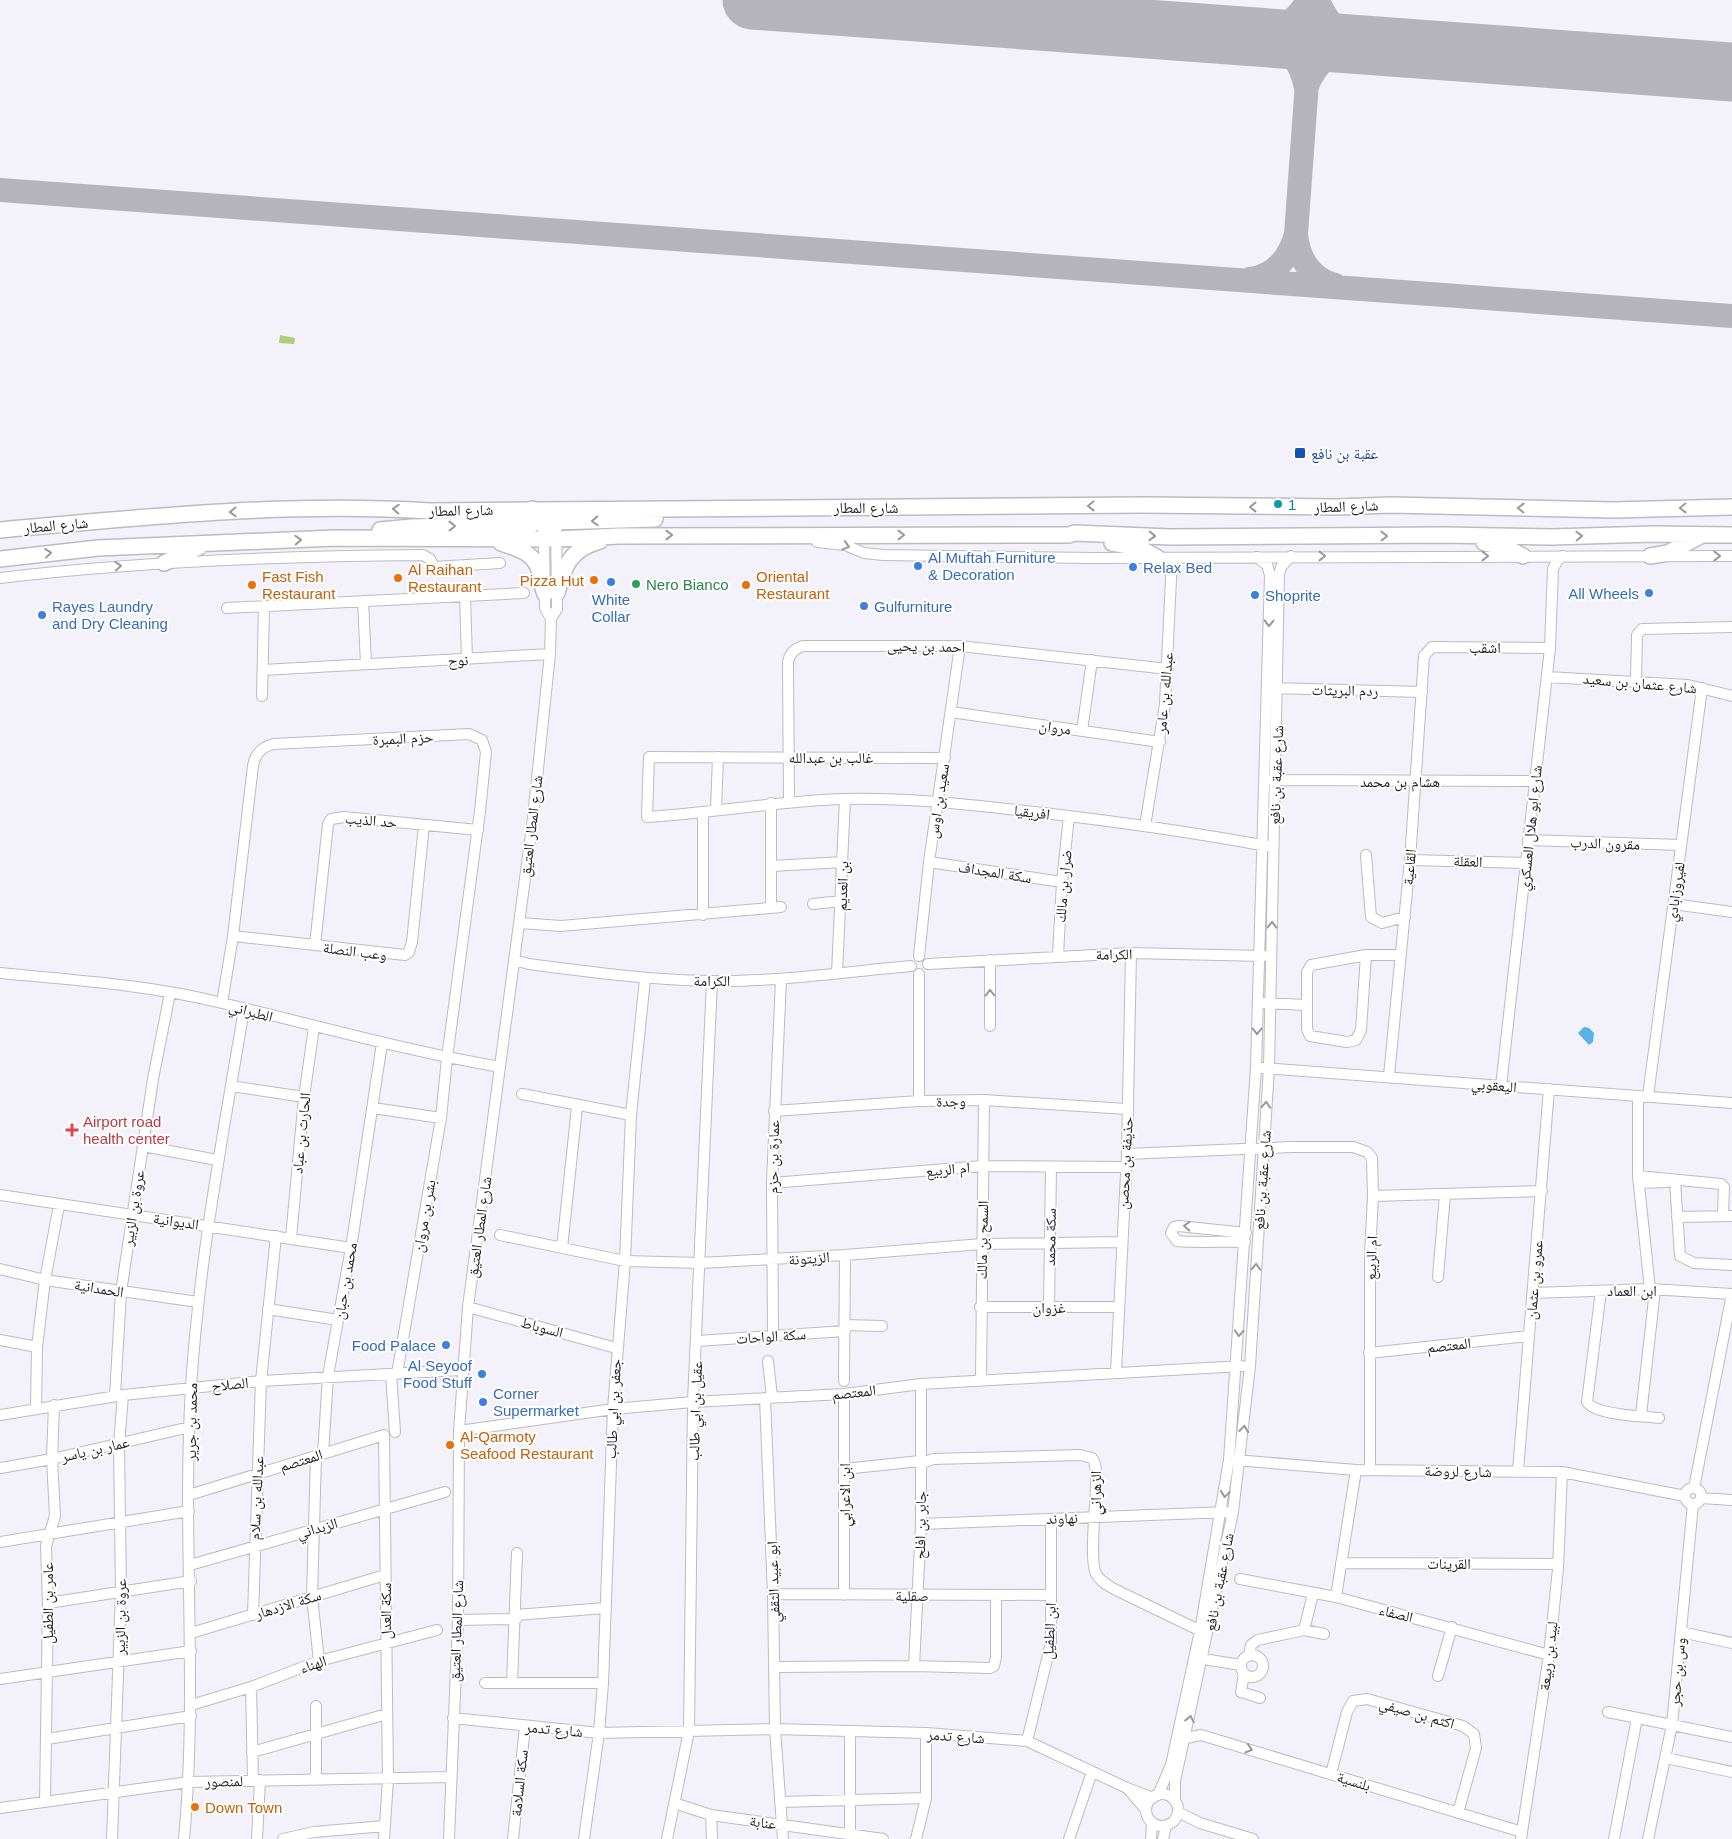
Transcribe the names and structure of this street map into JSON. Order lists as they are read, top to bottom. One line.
{"streets":{"highway":["شارع المطار"],"street":["احمد بن يحيى","اشقب","نوح","شارع عثمان بن سعيد","ردم البريثات","عبدالله بن عامر","مروان","حزم البمبرة","غالب بن عبدالله","شارع عقبة بن نافع","هشام بن محمد","سعيد بن اوس","افريقيا","حد الذيب","شارع المطار العتيق","شارع ابو هلال العسكري","مقرون الدرب","العقلة","القاعية","سكة المجداف","بن العديم","ضرار بن مالك","لفيروزابادي","وعب النصلة","الكرامة","الطبراني","اليعقوبي","وجدة","الحارث بن عباد","عمارة بن حزم","حذيفة بن محصن","ام الربيع","عروة بن الزبير","بشر بن مروان","الديوانية","سكة محمد","السمح بن مالك","الزيتونة","عمرو بن عثمان","محمد بن حبان","الحمدانية","ابن العماد","غزوان","السوباط","سكة الواحات","المعتصم","الصلاح","جعفر بن ابي طالب","عقيل بن ابي طالب","محمد بن جرير","عمار بن ياسر","شارع لروضة","الزهراني","ابن الاعرابي","عبدالله بن سلام","نهاوند","جابر بن افلح","الزبداني","القرينات","ابو عبيد الثقفي","صقلية","عامر بن الطفيل","سكة الازدهار","سكة العدل","الصفاء","ابن الطفيل","لبيد بن ربيعة","الهناء","وس بن حجر","اكثم بن صيفي","شارع تدمر","لمنصور","بلنسية","سكة السلامة","عنابة"]},"crossings":[["شارع المطار","عبدالله بن عامر"],["شارع المطار","شارع عقبة بن نافع"],["شارع المطار","شارع المطار العتيق"],["احمد بن يحيى","عبدالله بن عامر"],["احمد بن يحيى","غالب بن عبدالله"],["احمد بن يحيى","سعيد بن اوس"],["اشقب","شارع ابو هلال العسكري"],["اشقب","القاعية"],["نوح","شارع المطار العتيق"],["شارع عثمان بن سعيد","شارع ابو هلال العسكري"],["شارع عثمان بن سعيد","لفيروزابادي"],["ردم البريثات","شارع عقبة بن نافع"],["ردم البريثات","القاعية"],["عبدالله بن عامر","مروان"],["عبدالله بن عامر","افريقيا"],["مروان","سعيد بن اوس"],["حزم البمبرة","حد الذيب"],["حزم البمبرة","وعب النصلة"],["حزم البمبرة","الطبراني"],["حزم البمبرة","بشر بن مروان"],["غالب بن عبدالله","سعيد بن اوس"],["غالب بن عبدالله","افريقيا"],["شارع عقبة بن نافع","هشام بن محمد"],["شارع عقبة بن نافع","افريقيا"],["شارع عقبة بن نافع","الكرامة"],["شارع عقبة بن نافع","اليعقوبي"],["شارع عقبة بن نافع","ام الربيع"],["شارع عقبة بن نافع","المعتصم"],["شارع عقبة بن نافع","شارع لروضة"],["شارع عقبة بن نافع","الزهراني"],["شارع عقبة بن نافع","نهاوند"],["شارع عقبة بن نافع","شارع تدمر"],["شارع عقبة بن نافع","بلنسية"],["هشام بن محمد","شارع ابو هلال العسكري"],["هشام بن محمد","القاعية"],["سعيد بن اوس","افريقيا"],["سعيد بن اوس","سكة المجداف"],["سعيد بن اوس","الكرامة"],["افريقيا","بن العديم"],["افريقيا","ضرار بن مالك"],["حد الذيب","وعب النصلة"],["شارع المطار العتيق","الكرامة"],["شارع المطار العتيق","الطبراني"],["شارع المطار العتيق","السوباط"],["شارع المطار العتيق","المعتصم"],["شارع المطار العتيق","الصلاح"],["شارع المطار العتيق","جعفر بن ابي طالب"],["شارع المطار العتيق","شارع تدمر"],["شارع المطار العتيق","لمنصور"],["شارع ابو هلال العسكري","مقرون الدرب"],["شارع ابو هلال العسكري","العقلة"],["شارع ابو هلال العسكري","اليعقوبي"],["مقرون الدرب","لفيروزابادي"],["العقلة","القاعية"],["القاعية","اليعقوبي"],["سكة المجداف","ضرار بن مالك"],["بن العديم","الكرامة"],["ضرار بن مالك","الكرامة"],["لفيروزابادي","اليعقوبي"],["لفيروزابادي","ابن العماد"],["الكرامة","عمارة بن حزم"],["الكرامة","حذيفة بن محصن"],["الكرامة","جعفر بن ابي طالب"],["الكرامة","عقيل بن ابي طالب"],["الطبراني","الحارث بن عباد"],["الطبراني","عروة بن الزبير"],["الطبراني","بشر بن مروان"],["الطبراني","محمد بن حبان"],["الطبراني","محمد بن جرير"],["اليعقوبي","عمرو بن عثمان"],["وجدة","عمارة بن حزم"],["وجدة","حذيفة بن محصن"],["وجدة","السمح بن مالك"],["الحارث بن عباد","الديوانية"],["عمارة بن حزم","ام الربيع"],["عمارة بن حزم","الزيتونة"],["عمارة بن حزم","سكة الواحات"],["حذيفة بن محصن","ام الربيع"],["حذيفة بن محصن","الزيتونة"],["حذيفة بن محصن","غزوان"],["حذيفة بن محصن","المعتصم"],["ام الربيع","سكة محمد"],["ام الربيع","السمح بن مالك"],["ام الربيع","المعتصم"],["ام الربيع","شارع لروضة"],["عروة بن الزبير","الديوانية"],["عروة بن الزبير","الحمدانية"],["عروة بن الزبير","الصلاح"],["عروة بن الزبير","عمار بن ياسر"],["عروة بن الزبير","لمنصور"],["بشر بن مروان","الصلاح"],["الديوانية","محمد بن حبان"],["الديوانية","محمد بن جرير"],["سكة محمد","الزيتونة"],["سكة محمد","غزوان"],["السمح بن مالك","الزيتونة"],["السمح بن مالك","غزوان"],["السمح بن مالك","المعتصم"],["الزيتونة","جعفر بن ابي طالب"],["الزيتونة","عقيل بن ابي طالب"],["عمرو بن عثمان","ابن العماد"],["عمرو بن عثمان","المعتصم"],["عمرو بن عثمان","شارع لروضة"],["محمد بن حبان","المعتصم"],["محمد بن حبان","الصلاح"],["محمد بن حبان","الزبداني"],["محمد بن حبان","سكة الازدهار"],["محمد بن حبان","الهناء"],["الحمدانية","محمد بن جرير"],["السوباط","جعفر بن ابي طالب"],["سكة الواحات","عقيل بن ابي طالب"],["المعتصم","جعفر بن ابي طالب"],["المعتصم","عقيل بن ابي طالب"],["المعتصم","محمد بن جرير"],["المعتصم","ابن الاعرابي"],["المعتصم","عبدالله بن سلام"],["المعتصم","جابر بن افلح"],["المعتصم","ابو عبيد الثقفي"],["المعتصم","سكة العدل"],["الصلاح","محمد بن جرير"],["الصلاح","عبدالله بن سلام"],["الصلاح","عامر بن الطفيل"],["جعفر بن ابي طالب","شارع تدمر"],["عقيل بن ابي طالب","شارع تدمر"],["عقيل بن ابي طالب","عنابة"],["محمد بن جرير","عمار بن ياسر"],["محمد بن جرير","الزبداني"],["محمد بن جرير","سكة الازدهار"],["محمد بن جرير","الهناء"],["محمد بن جرير","لمنصور"],["عمار بن ياسر","عامر بن الطفيل"],["شارع لروضة","لبيد بن ربيعة"],["شارع لروضة","وس بن حجر"],["الزهراني","نهاوند"],["الزهراني","جابر بن افلح"],["ابن الاعرابي","صقلية"],["عبدالله بن سلام","الزبداني"],["عبدالله بن سلام","سكة الازدهار"],["نهاوند","جابر بن افلح"],["نهاوند","ابن الطفيل"],["جابر بن افلح","صقلية"],["الزبداني","سكة العدل"],["القرينات","لبيد بن ربيعة"],["ابو عبيد الثقفي","صقلية"],["ابو عبيد الثقفي","شارع تدمر"],["صقلية","ابن الطفيل"],["عامر بن الطفيل","لمنصور"],["سكة الازدهار","سكة العدل"],["سكة العدل","الهناء"],["سكة العدل","لمنصور"],["الصفاء","لبيد بن ربيعة"],["ابن الطفيل","شارع تدمر"],["لبيد بن ربيعة","بلنسية"],["اكثم بن صيفي","بلنسية"],["شارع تدمر","سكة السلامة"]],"places":{"transit":["عقبة بن نافع"],"other":["1","Al Muftah Furniture & Decoration","Relax Bed","Al Raihan Restaurant","Pizza Hut","White Collar","Nero Bianco","Fast Fish Restaurant","Oriental Restaurant","All Wheels","Shoprite","Gulfurniture","Rayes Laundry and Dry Cleaning","Food Palace","Al Seyoof Food Stuff","Corner Supermarket","Al-Qarmoty Seafood Restaurant","Down Town"],"health":["Airport road health center"]}}
